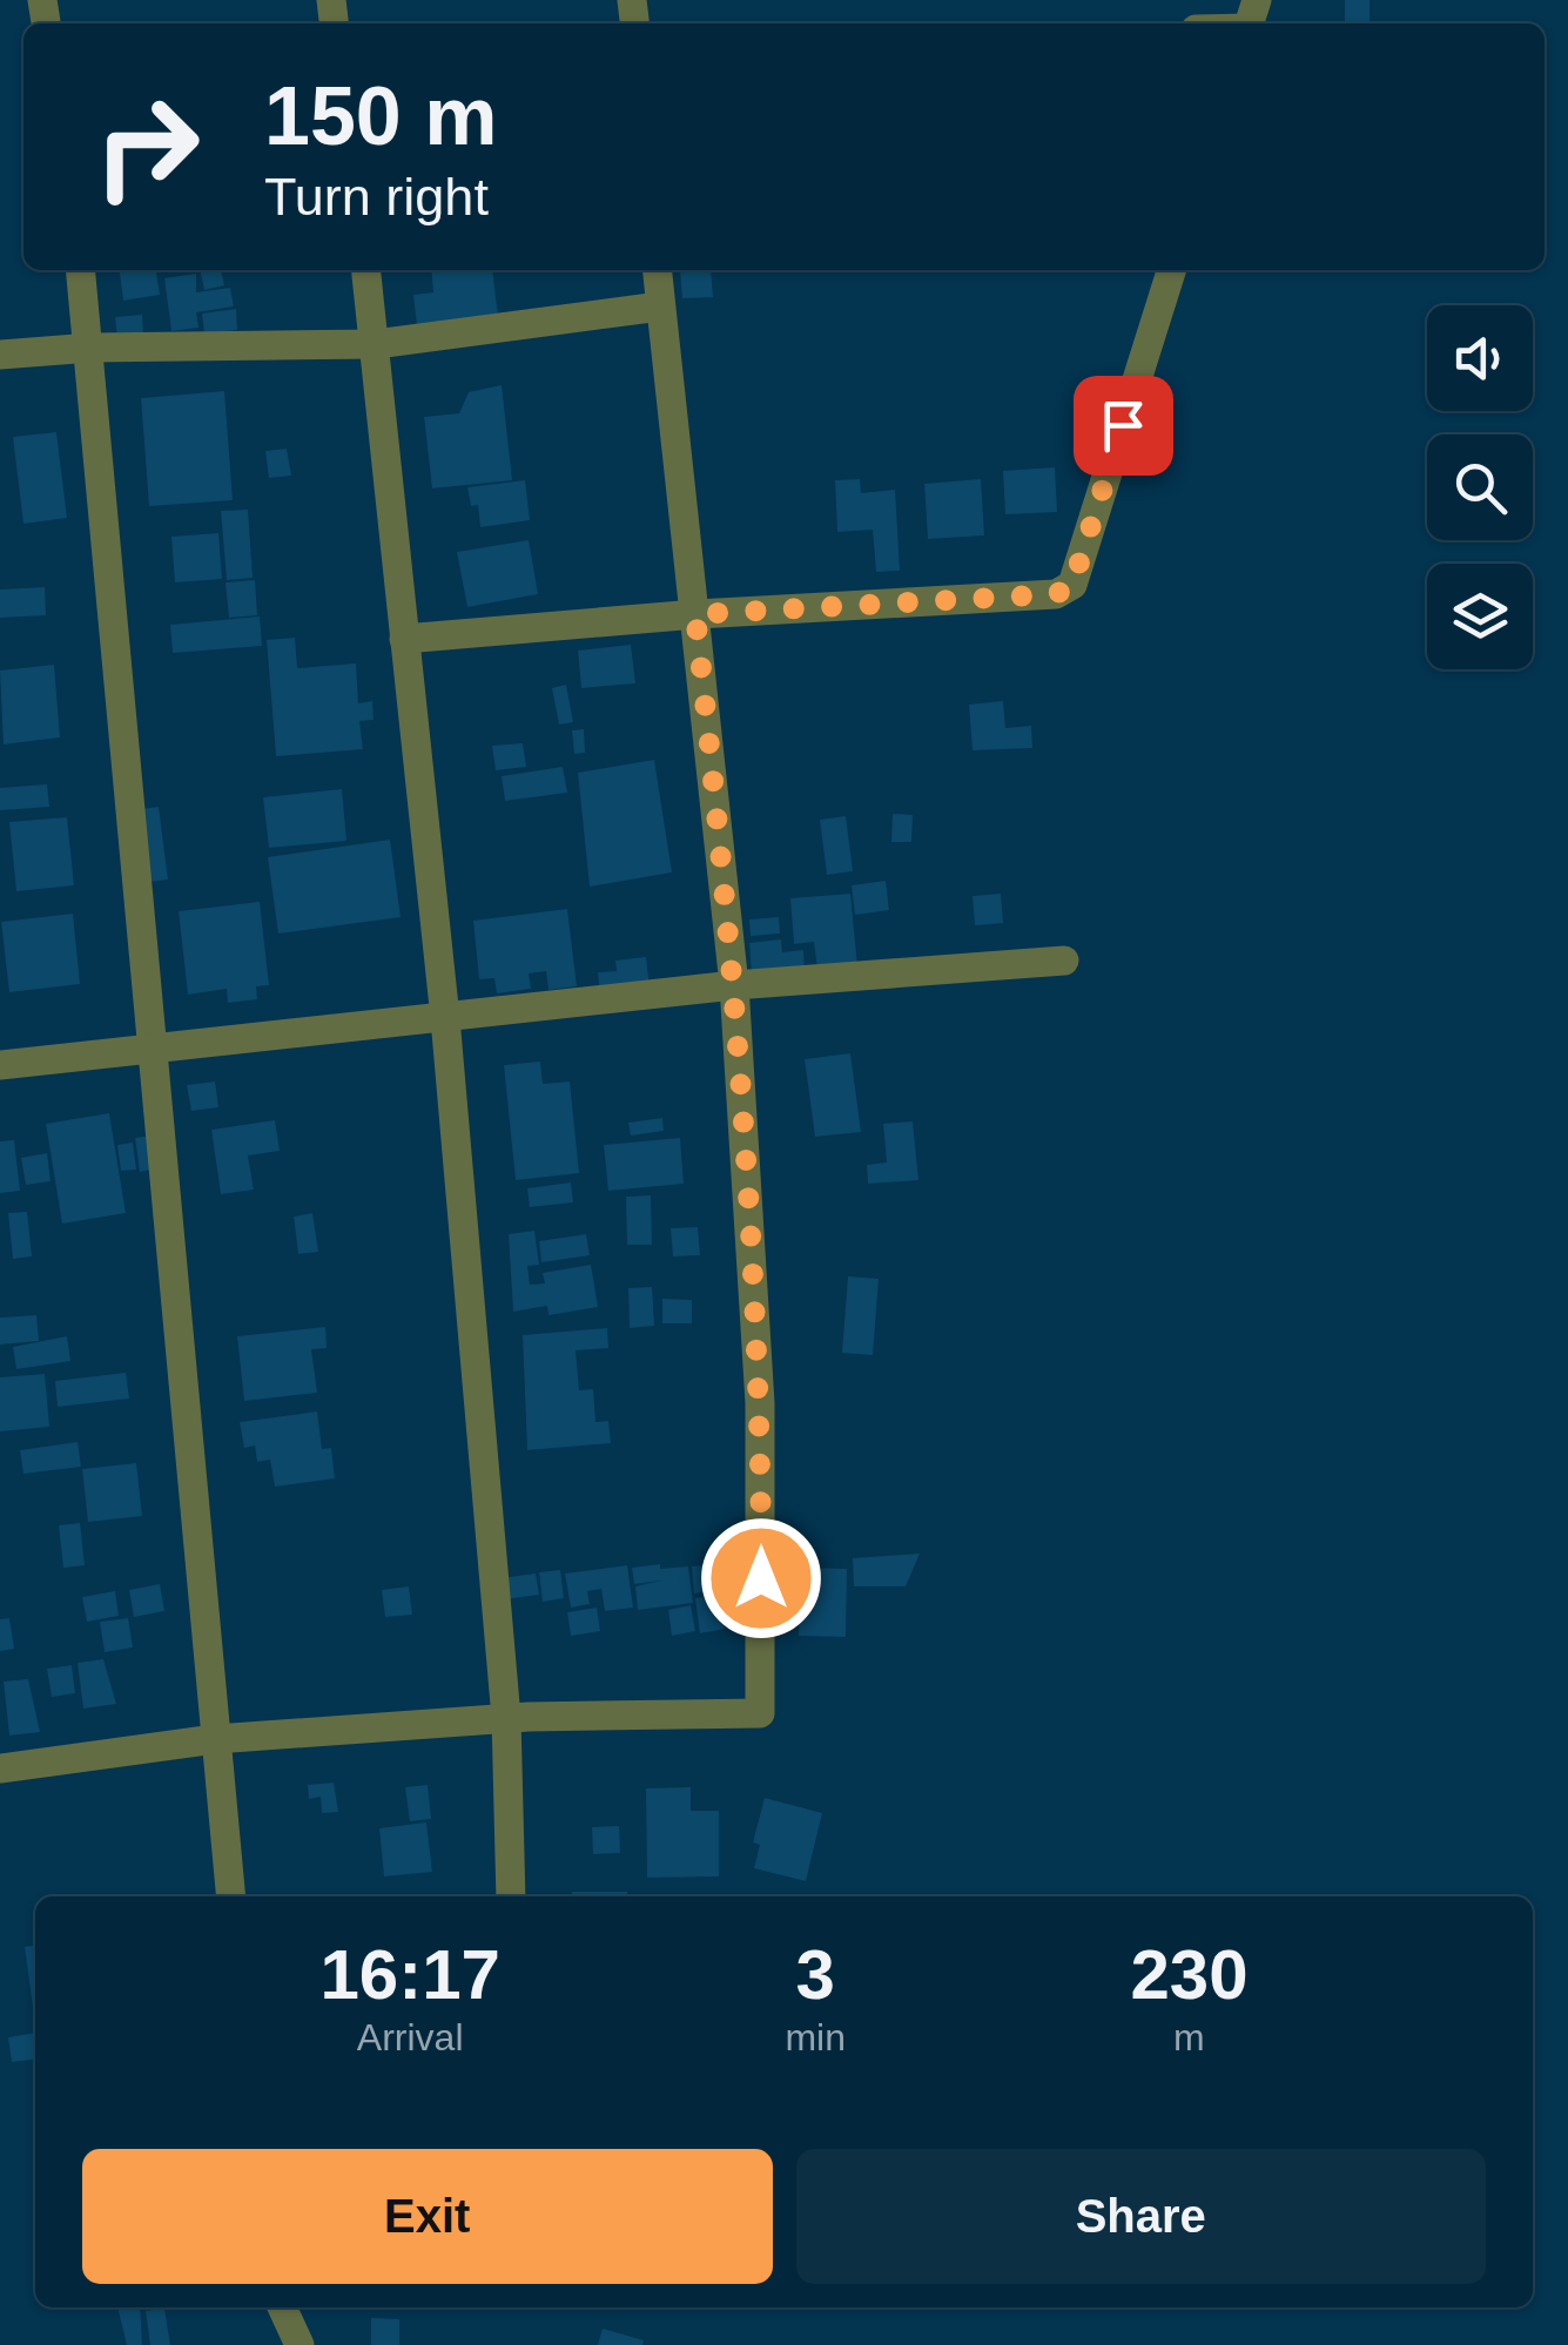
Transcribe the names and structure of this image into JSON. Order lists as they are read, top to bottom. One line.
{"page":{"turn":["150 m","Turn right"],"eta":["16:17","Arrival","3","min","230","m"],"buttons":["Exit","Share"]}}
